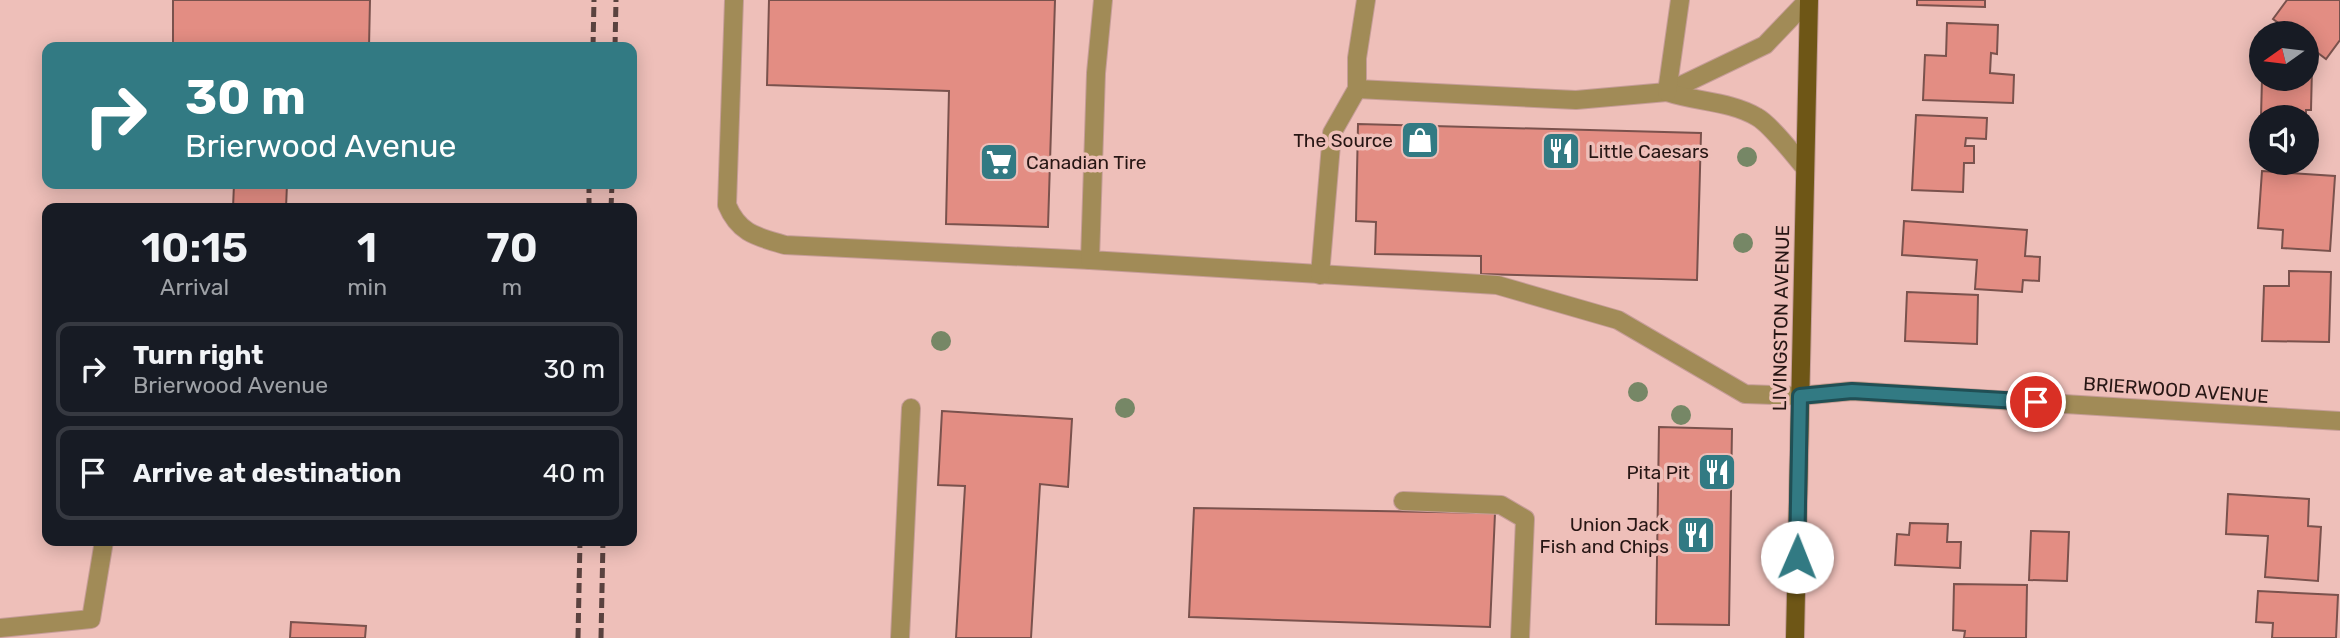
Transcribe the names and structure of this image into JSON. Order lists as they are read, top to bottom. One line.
{"streets":{"main road":["LIVINGSTON AVENUE"],"street":["BRIERWOOD AVENUE"]},"crossings":[["LIVINGSTON AVENUE","BRIERWOOD AVENUE"]],"places":{"shop":["The Source"],"restaurant":["Little Caesars","Pita Pit","Union Jack Fish and Chips"],"supermarket":["Canadian Tire"]},"north":"left","page":{"turn":["30 m","Brierwood Avenue"],"eta":["10:15","Arrival","1","min","70","m"],"list":[{"name":"Turn right","note":"Brierwood Avenue","value":"30 m"},{"name":"Arrive at destination","value":"40 m"}]}}
